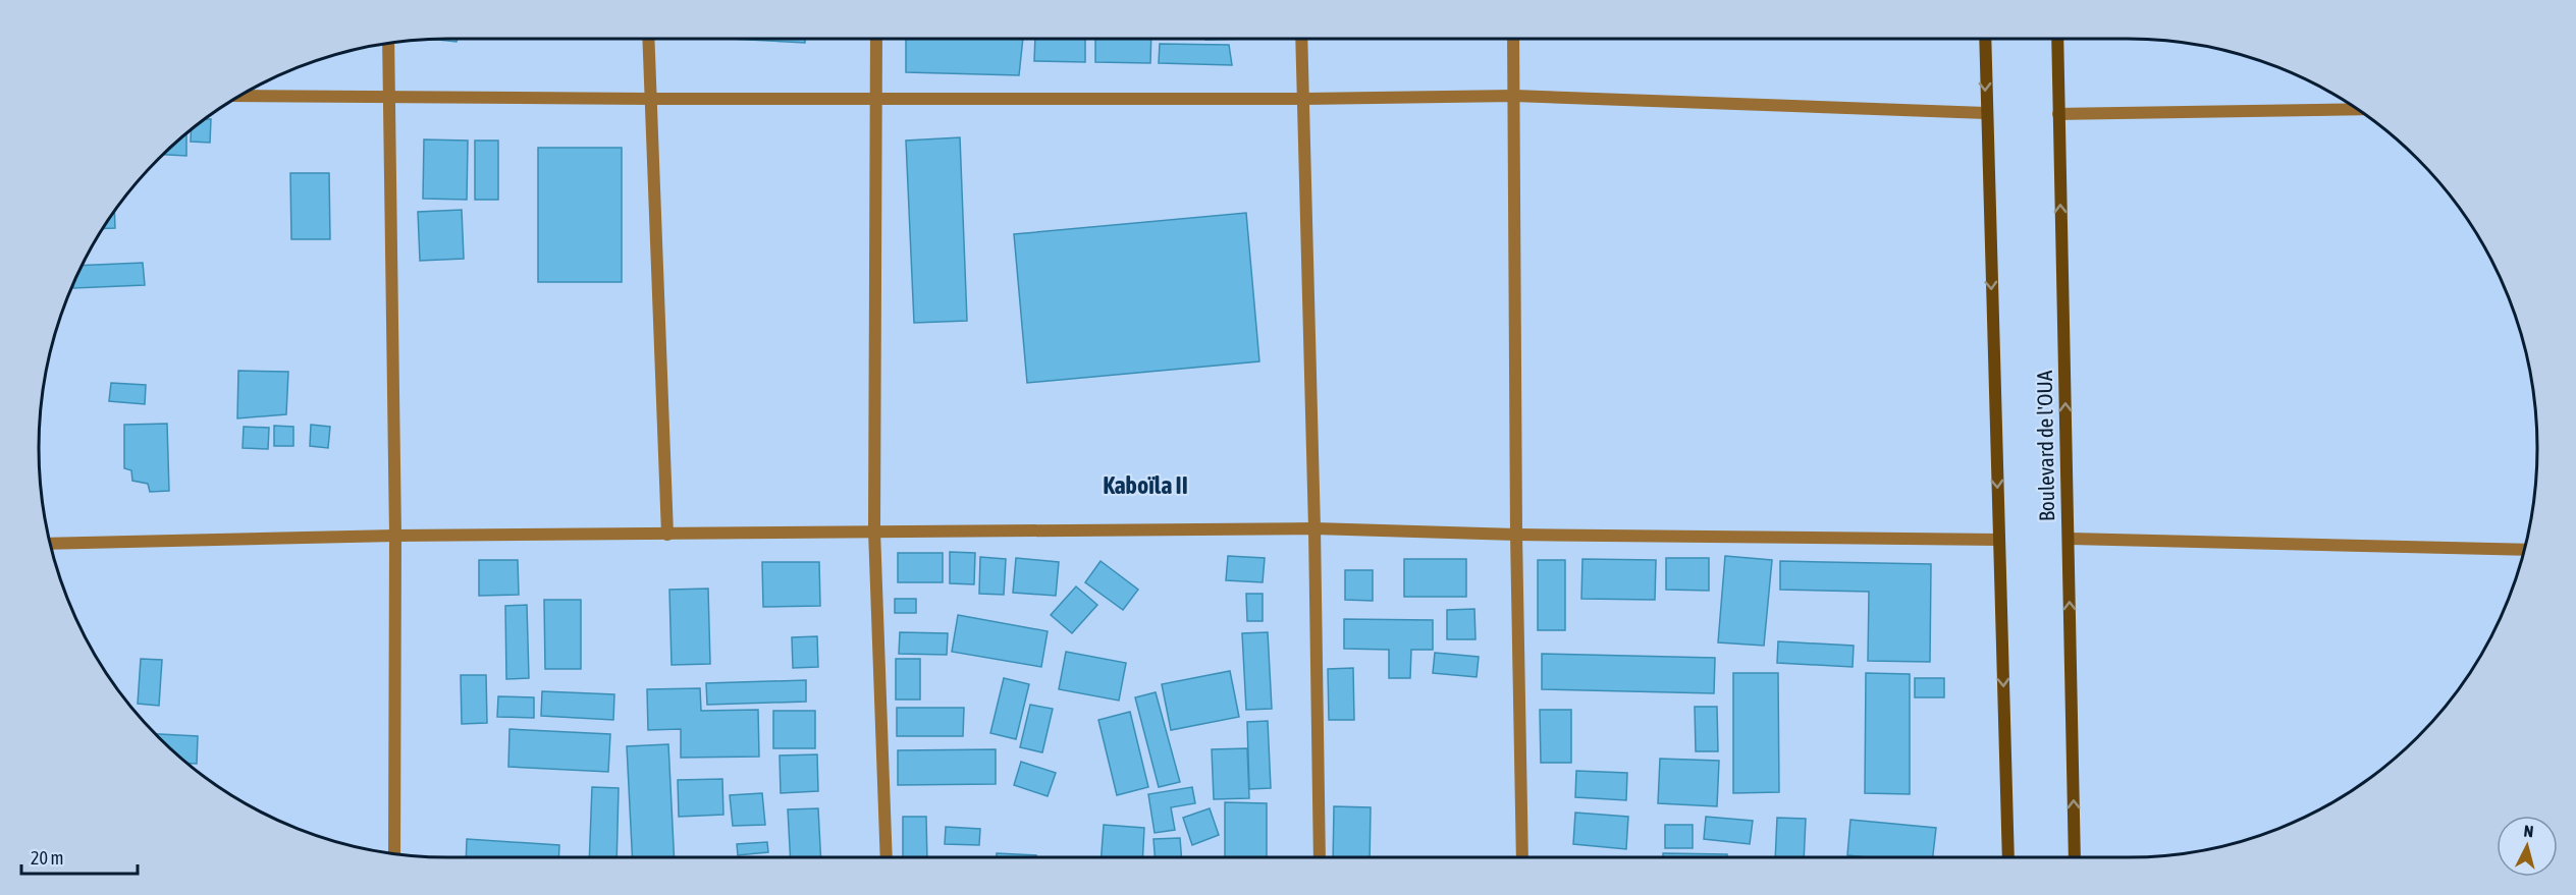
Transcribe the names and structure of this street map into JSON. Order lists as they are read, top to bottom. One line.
{"streets":{"main road":["Boulevard de l'OUA"]},"districts":["Kaboïla II"],"scale_bar":"20 m","north":"top"}
